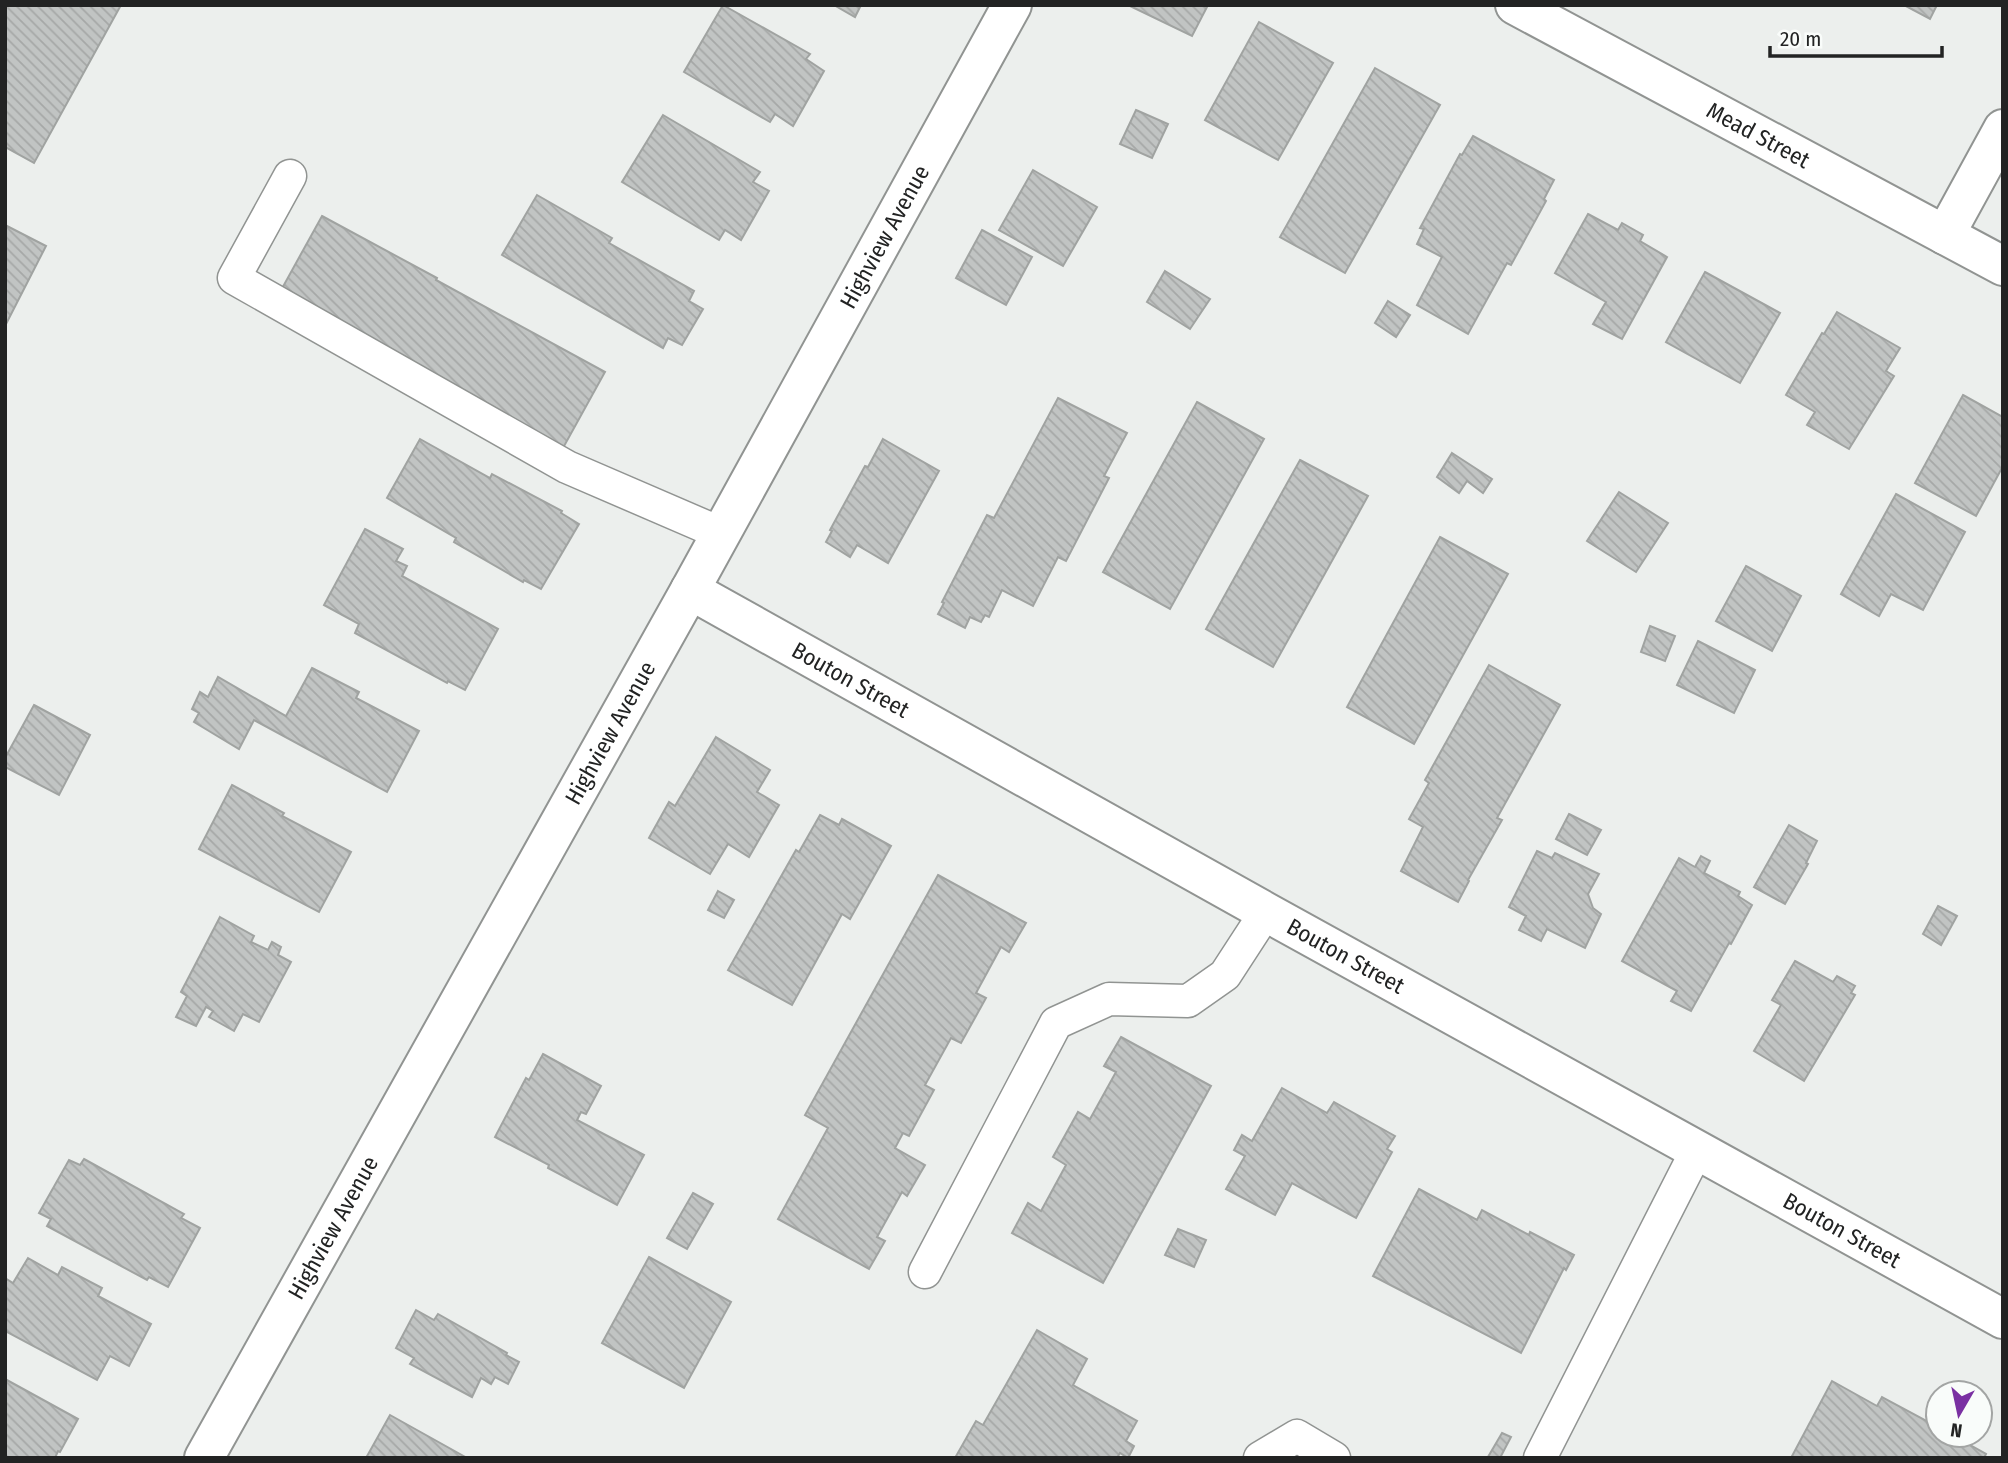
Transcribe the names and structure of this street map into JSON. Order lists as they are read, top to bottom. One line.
{"streets":{"street":["Mead Street","Highview Avenue","Bouton Street"]},"crossings":[["Highview Avenue","Bouton Street"]],"scale_bar":"20 m","north":"bottom"}
